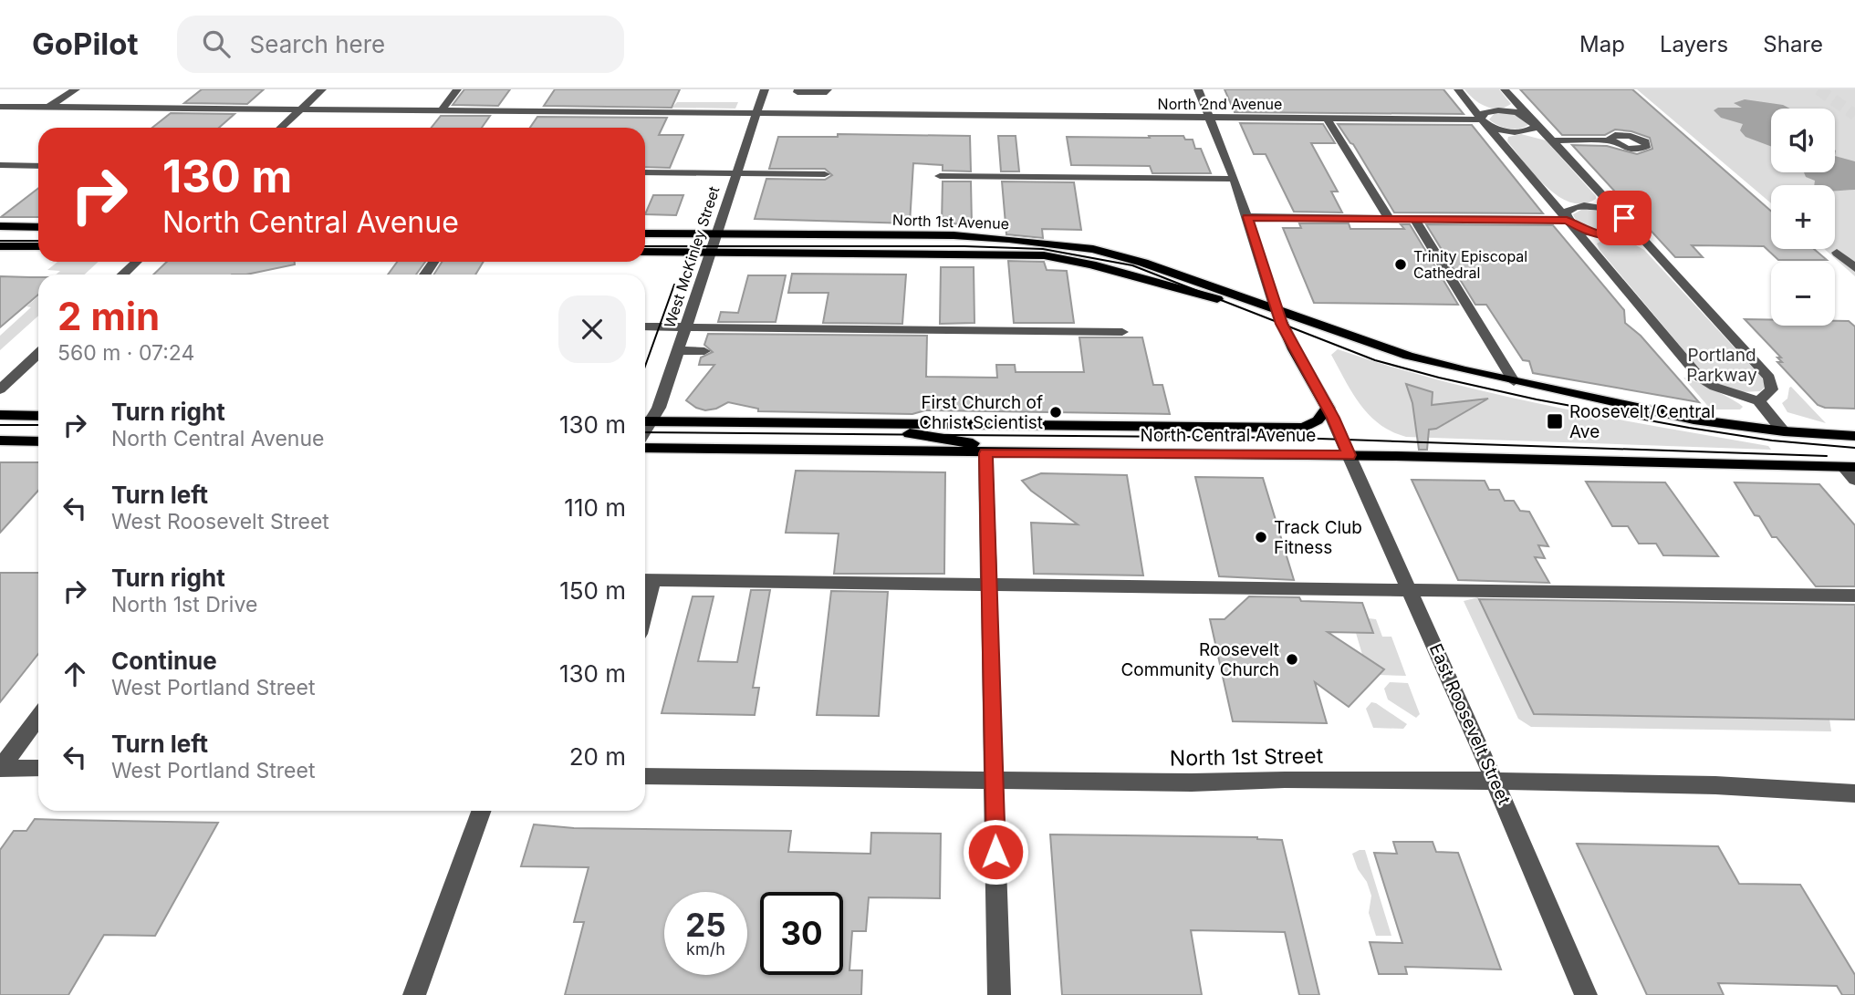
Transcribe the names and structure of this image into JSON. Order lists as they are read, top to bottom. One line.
{"streets":{"main road":["North 1st Avenue","North Central Avenue"],"street":["North 2nd Avenue","West McKinley Street","East Roosevelt Street","North 1st Street"]},"crossings":[["North 2nd Avenue","West McKinley Street"],["North 1st Avenue","West McKinley Street"],["North Central Avenue","East Roosevelt Street"],["East Roosevelt Street","North 1st Street"]],"parks":["Portland Parkway"],"places":{"other":["Trinity Episcopal Cathedral","First Church of Christ Scientist","Track Club Fitness","Roosevelt Community Church"],"transit":["Roosevelt/Central Ave"]},"page":{"header":"GoPilot","search":"Search here","nav":["Map","Layers","Share"],"map_buttons":["+","−"],"turn":["130 m","North Central Avenue"],"heading":["2 min","560 m · 07:24"],"list":[{"name":"Turn right","note":"North Central Avenue","value":"130 m"},{"name":"Turn left","note":"West Roosevelt Street","value":"110 m"},{"name":"Turn right","note":"North 1st Drive","value":"150 m"},{"name":"Continue","note":"West Portland Street","value":"130 m"},{"name":"Turn left","note":"West Portland Street","value":"20 m"}],"speed":"25 km/h","limit":"30"}}
